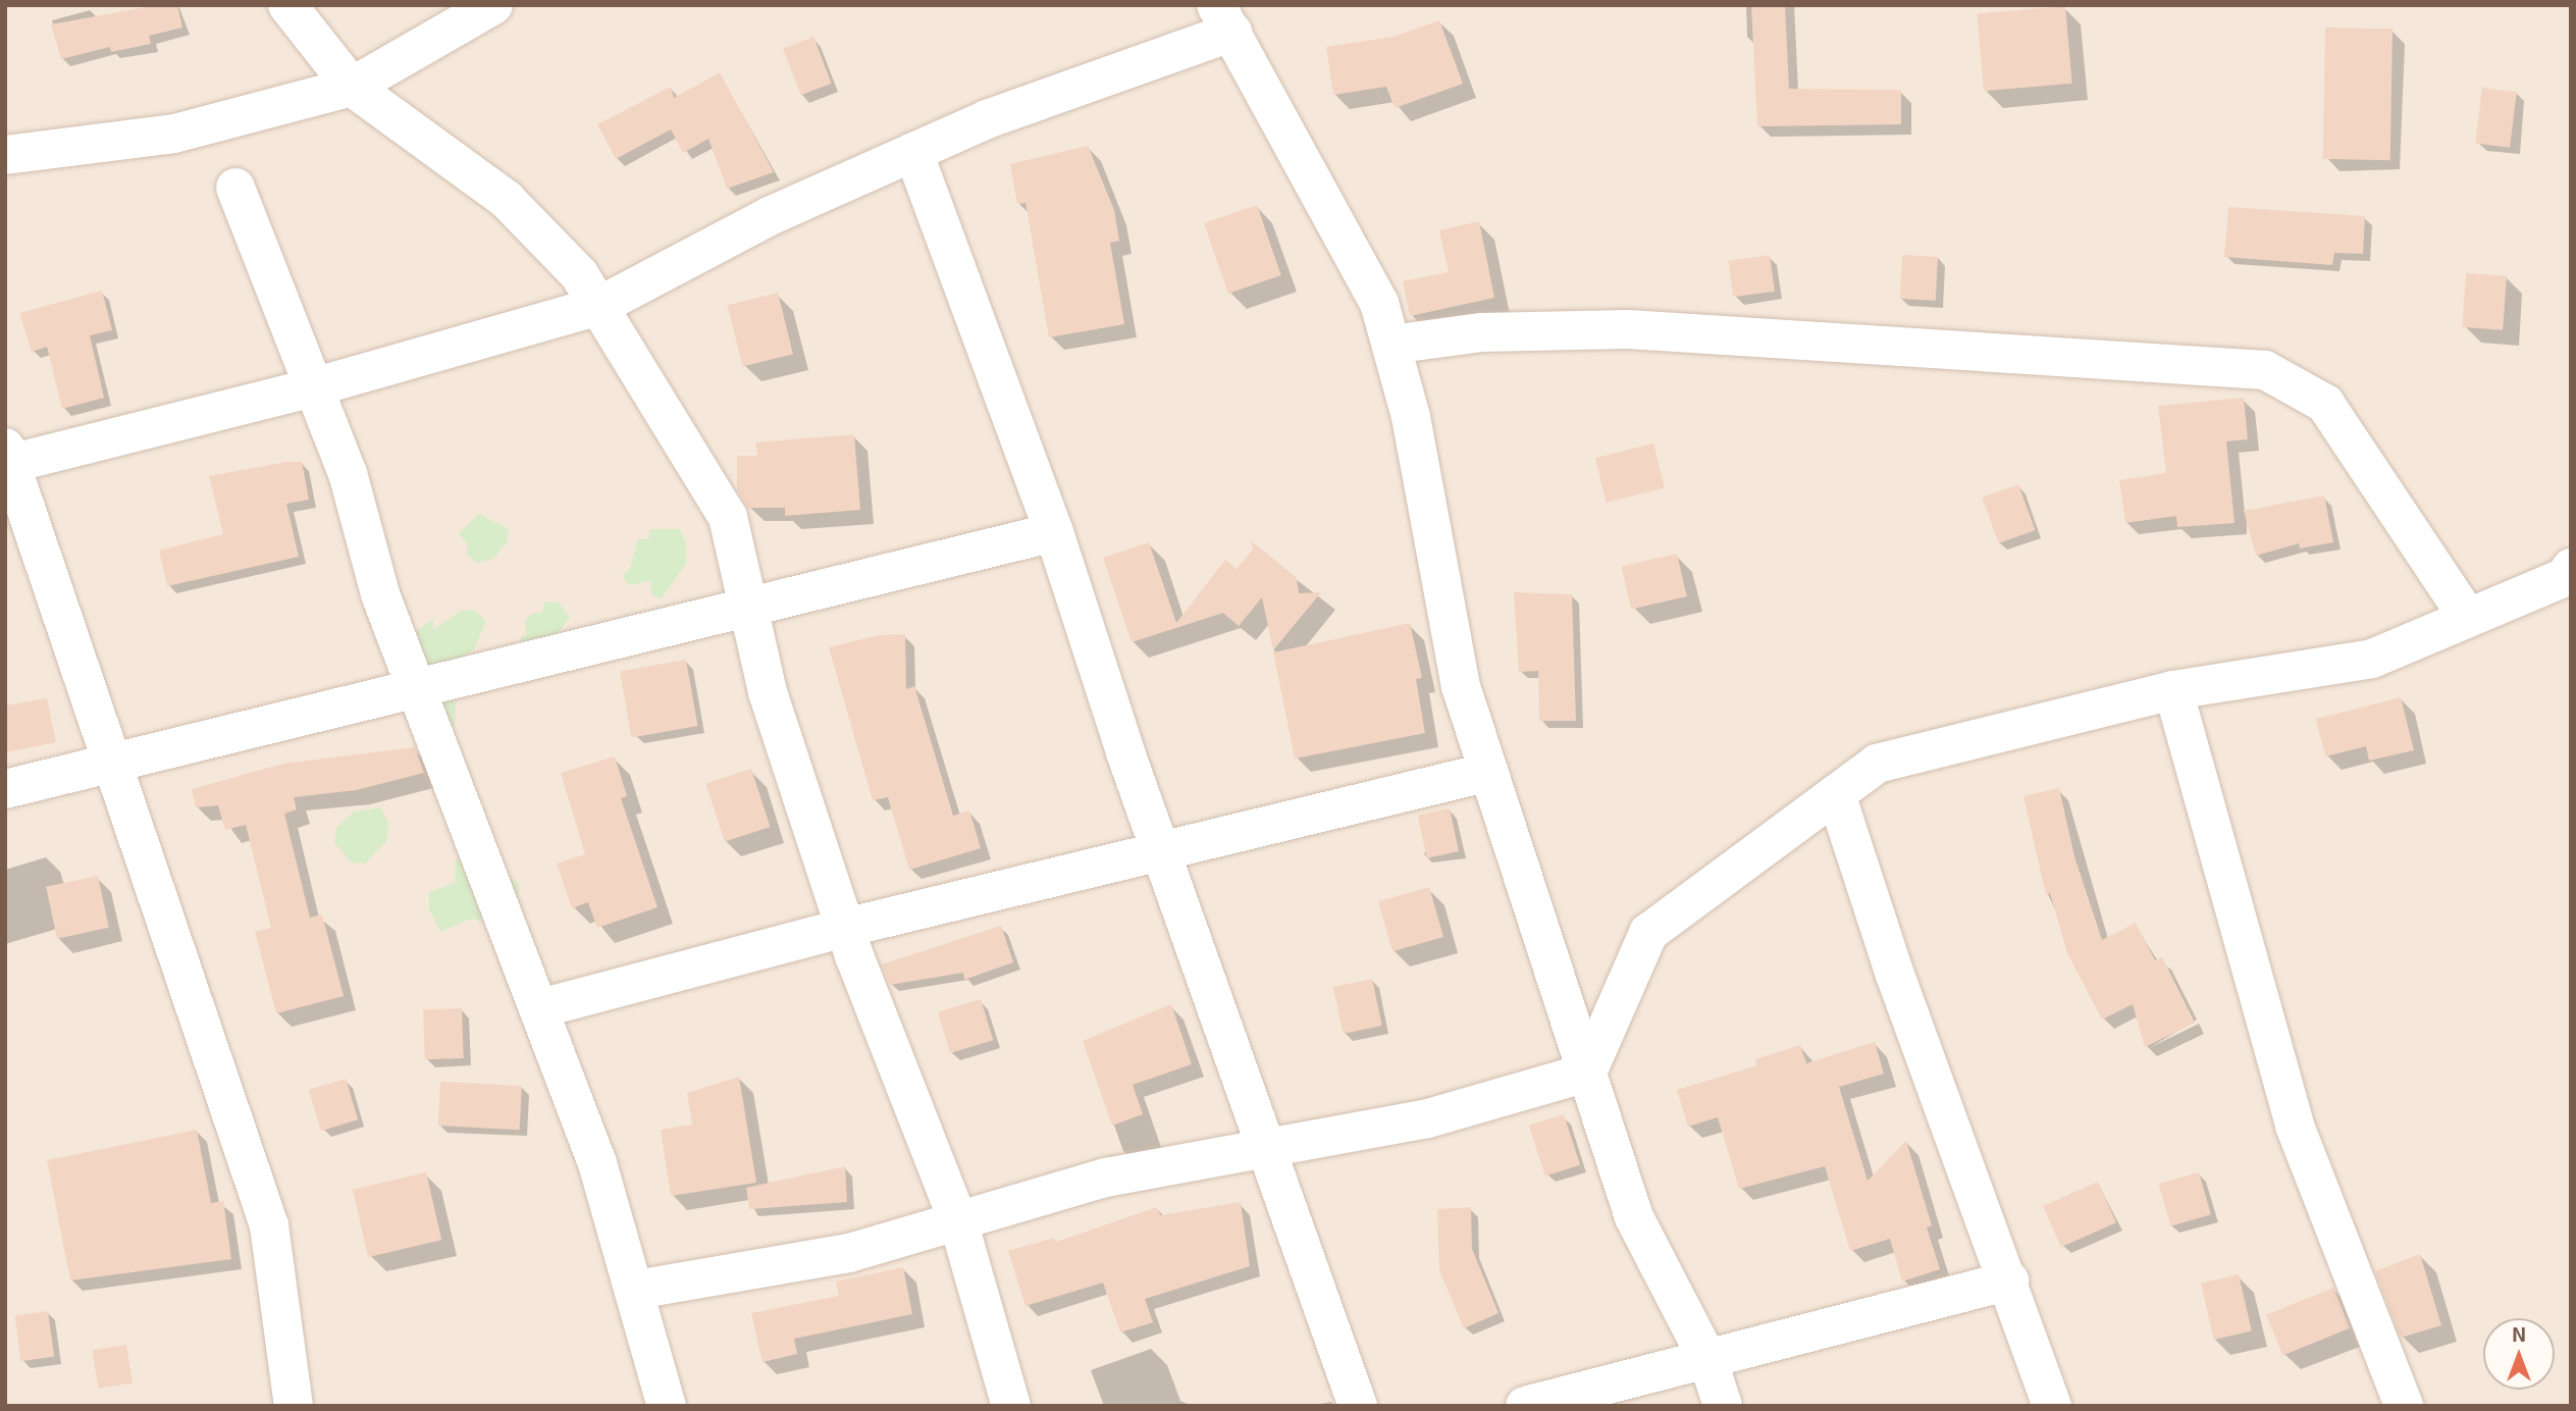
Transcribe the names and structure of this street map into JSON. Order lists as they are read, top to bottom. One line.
{"north":"top"}
